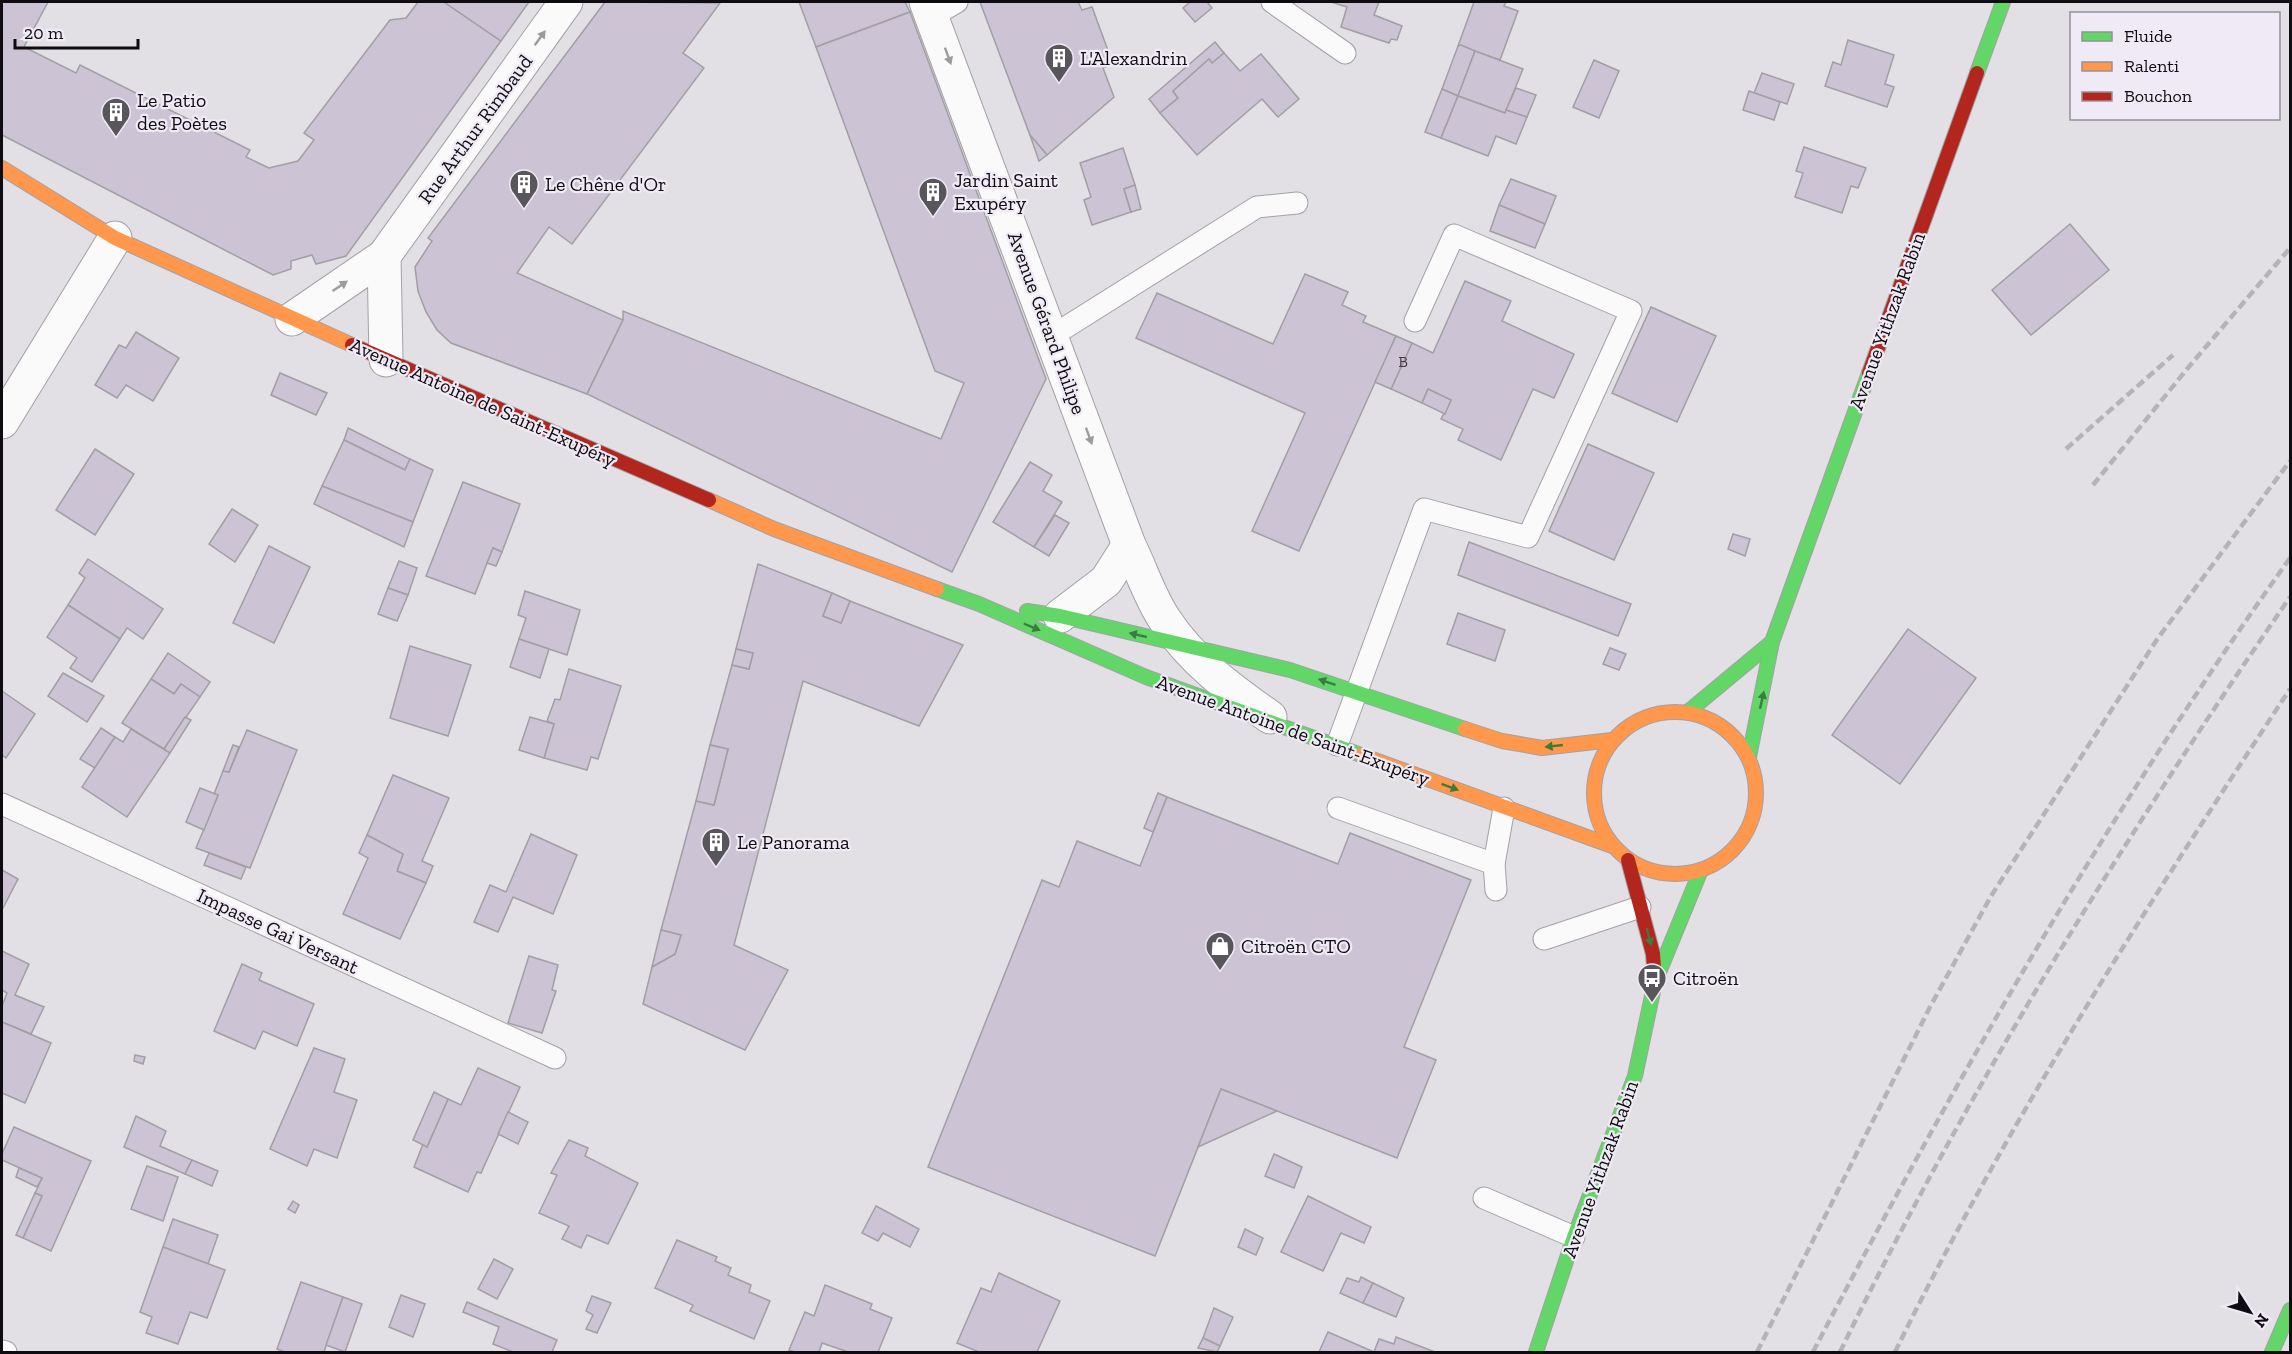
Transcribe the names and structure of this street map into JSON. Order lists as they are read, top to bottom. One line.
{"streets":{"street":["Rue Arthur Rimbaud","Avenue Yithzak Rabin","Avenue Gérard Philipe","Avenue Antoine de Saint-Exupéry"],"lane":["Impasse Gai Versant"]},"crossings":[["Rue Arthur Rimbaud","Avenue Antoine de Saint-Exupéry"],["Avenue Yithzak Rabin","Avenue Antoine de Saint-Exupéry"],["Avenue Gérard Philipe","Avenue Antoine de Saint-Exupéry"]],"one_way":["Rue Arthur Rimbaud","Avenue Gérard Philipe"],"places":{"building":["L'Alexandrin","Le Patio des Poètes","Le Chêne d'Or","Jardin Saint Exupéry","Le Panorama"],"shop":["Citroën CTO"],"bus stop":["Citroën"]},"house_numbers":["B"],"legend":["Fluide","Ralenti","Bouchon"],"scale_bar":"20 m","north":"bottom right"}
